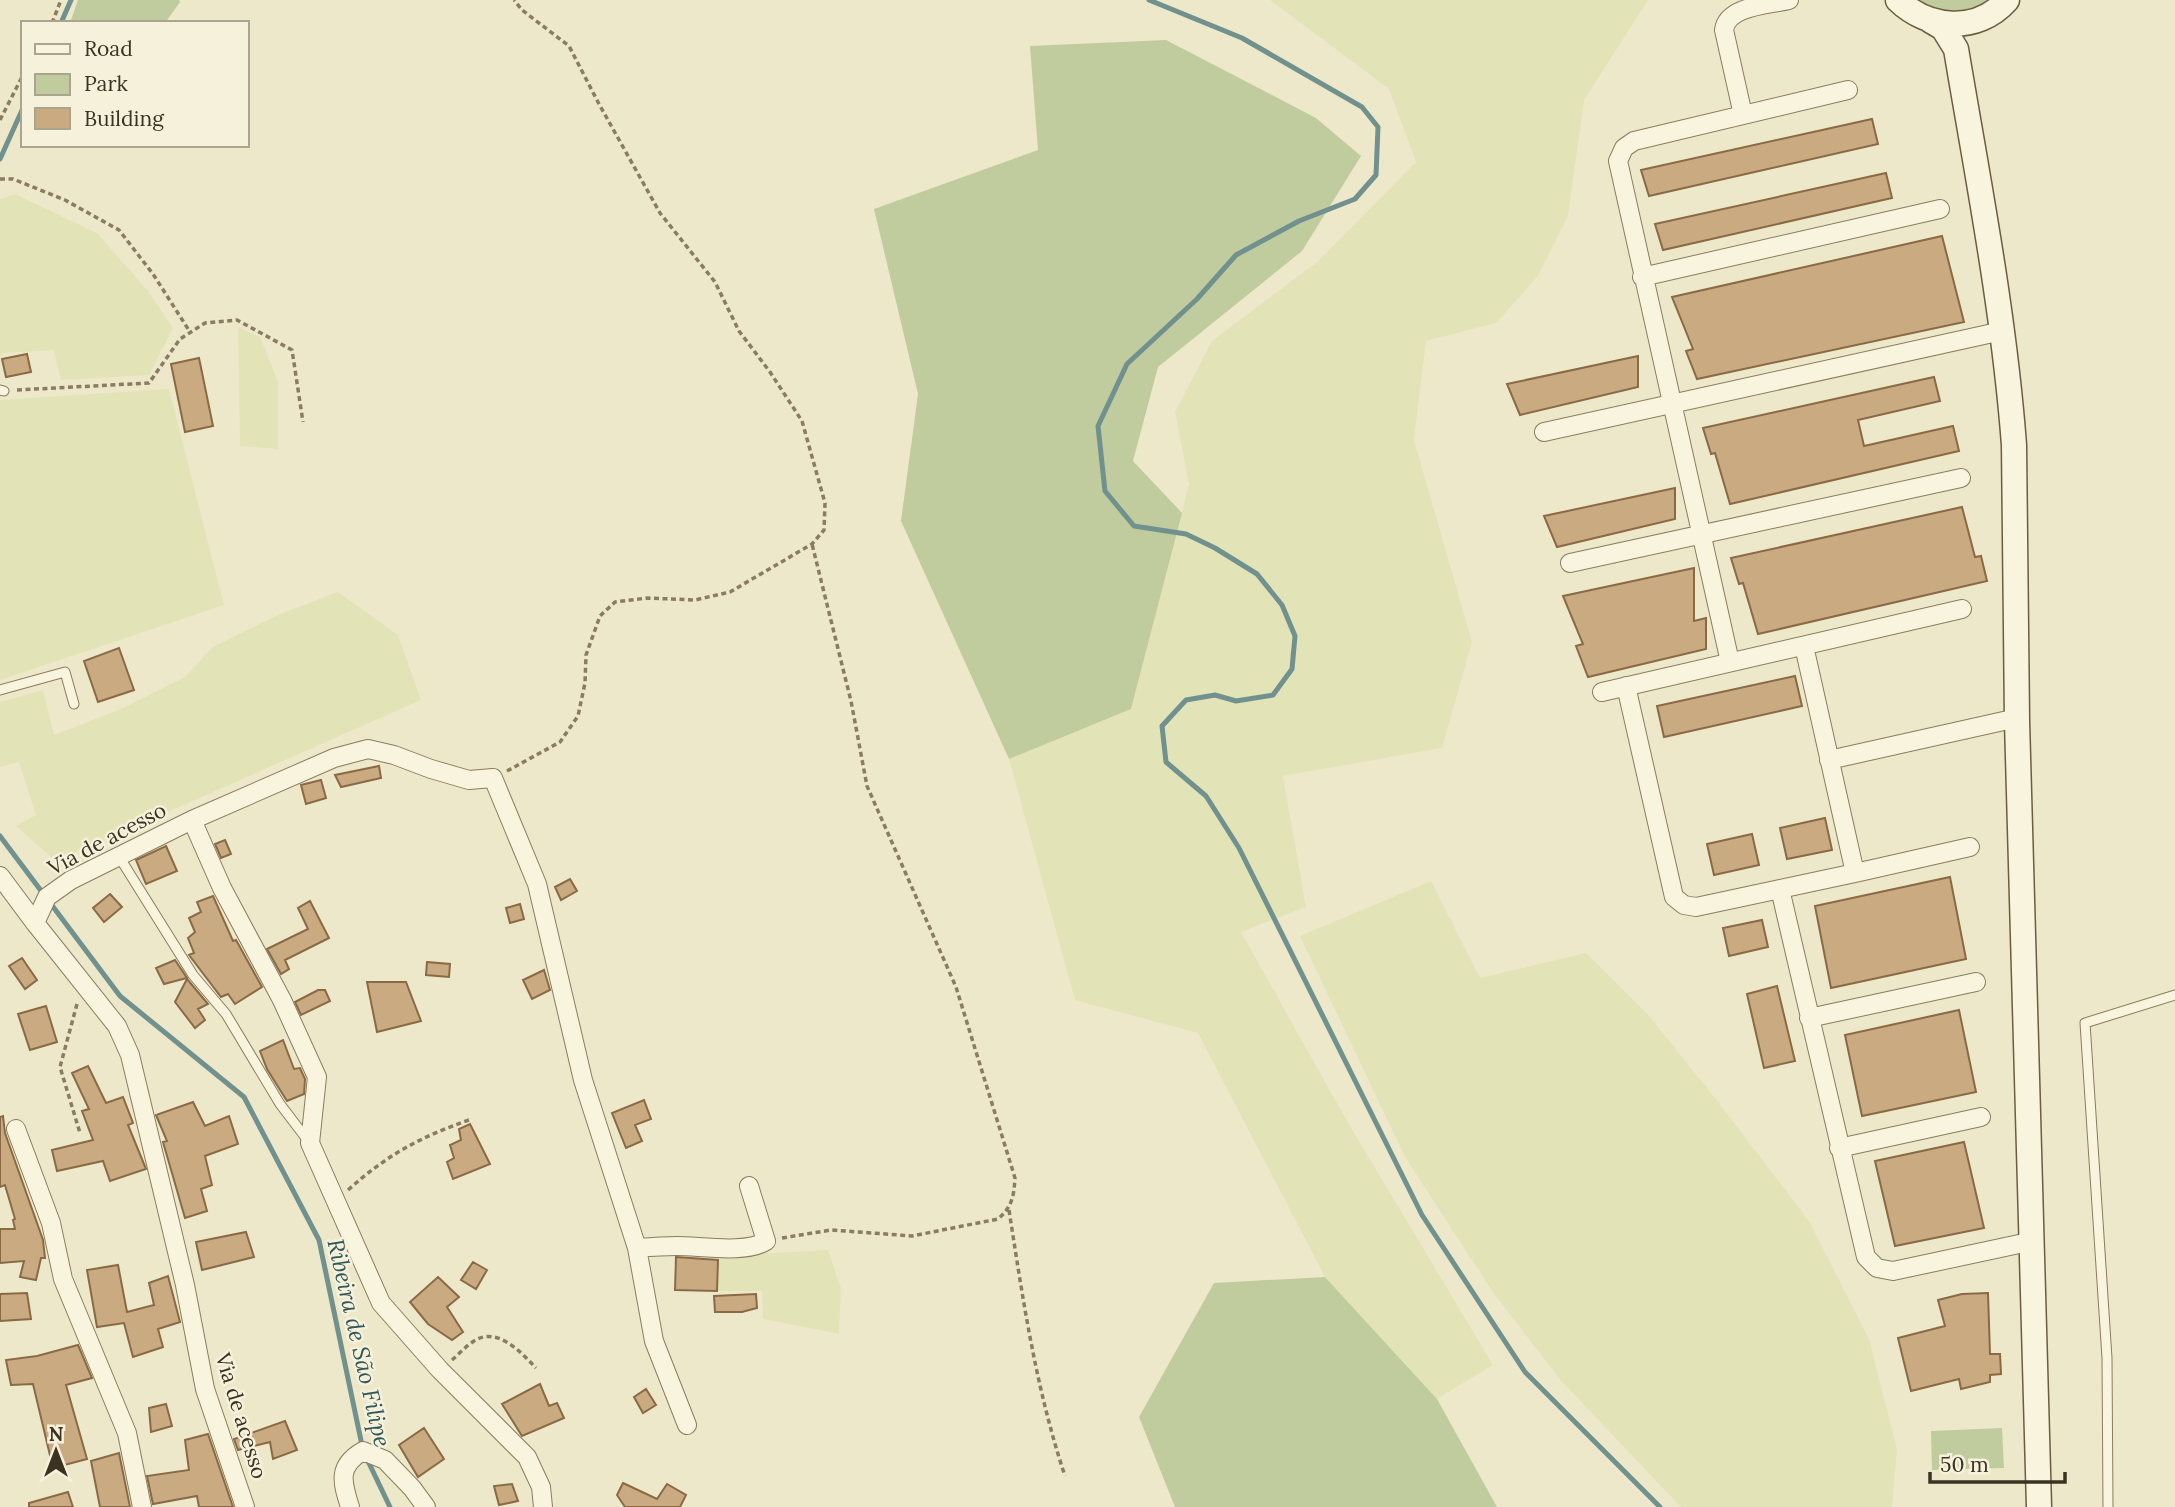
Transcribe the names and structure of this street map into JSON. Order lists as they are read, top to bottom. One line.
{"streets":{"street":["Via de acesso"]},"water":["Ribeira de São Filipe"],"legend":["Road","Park","Building"],"scale_bar":"50 m","north":"top"}
